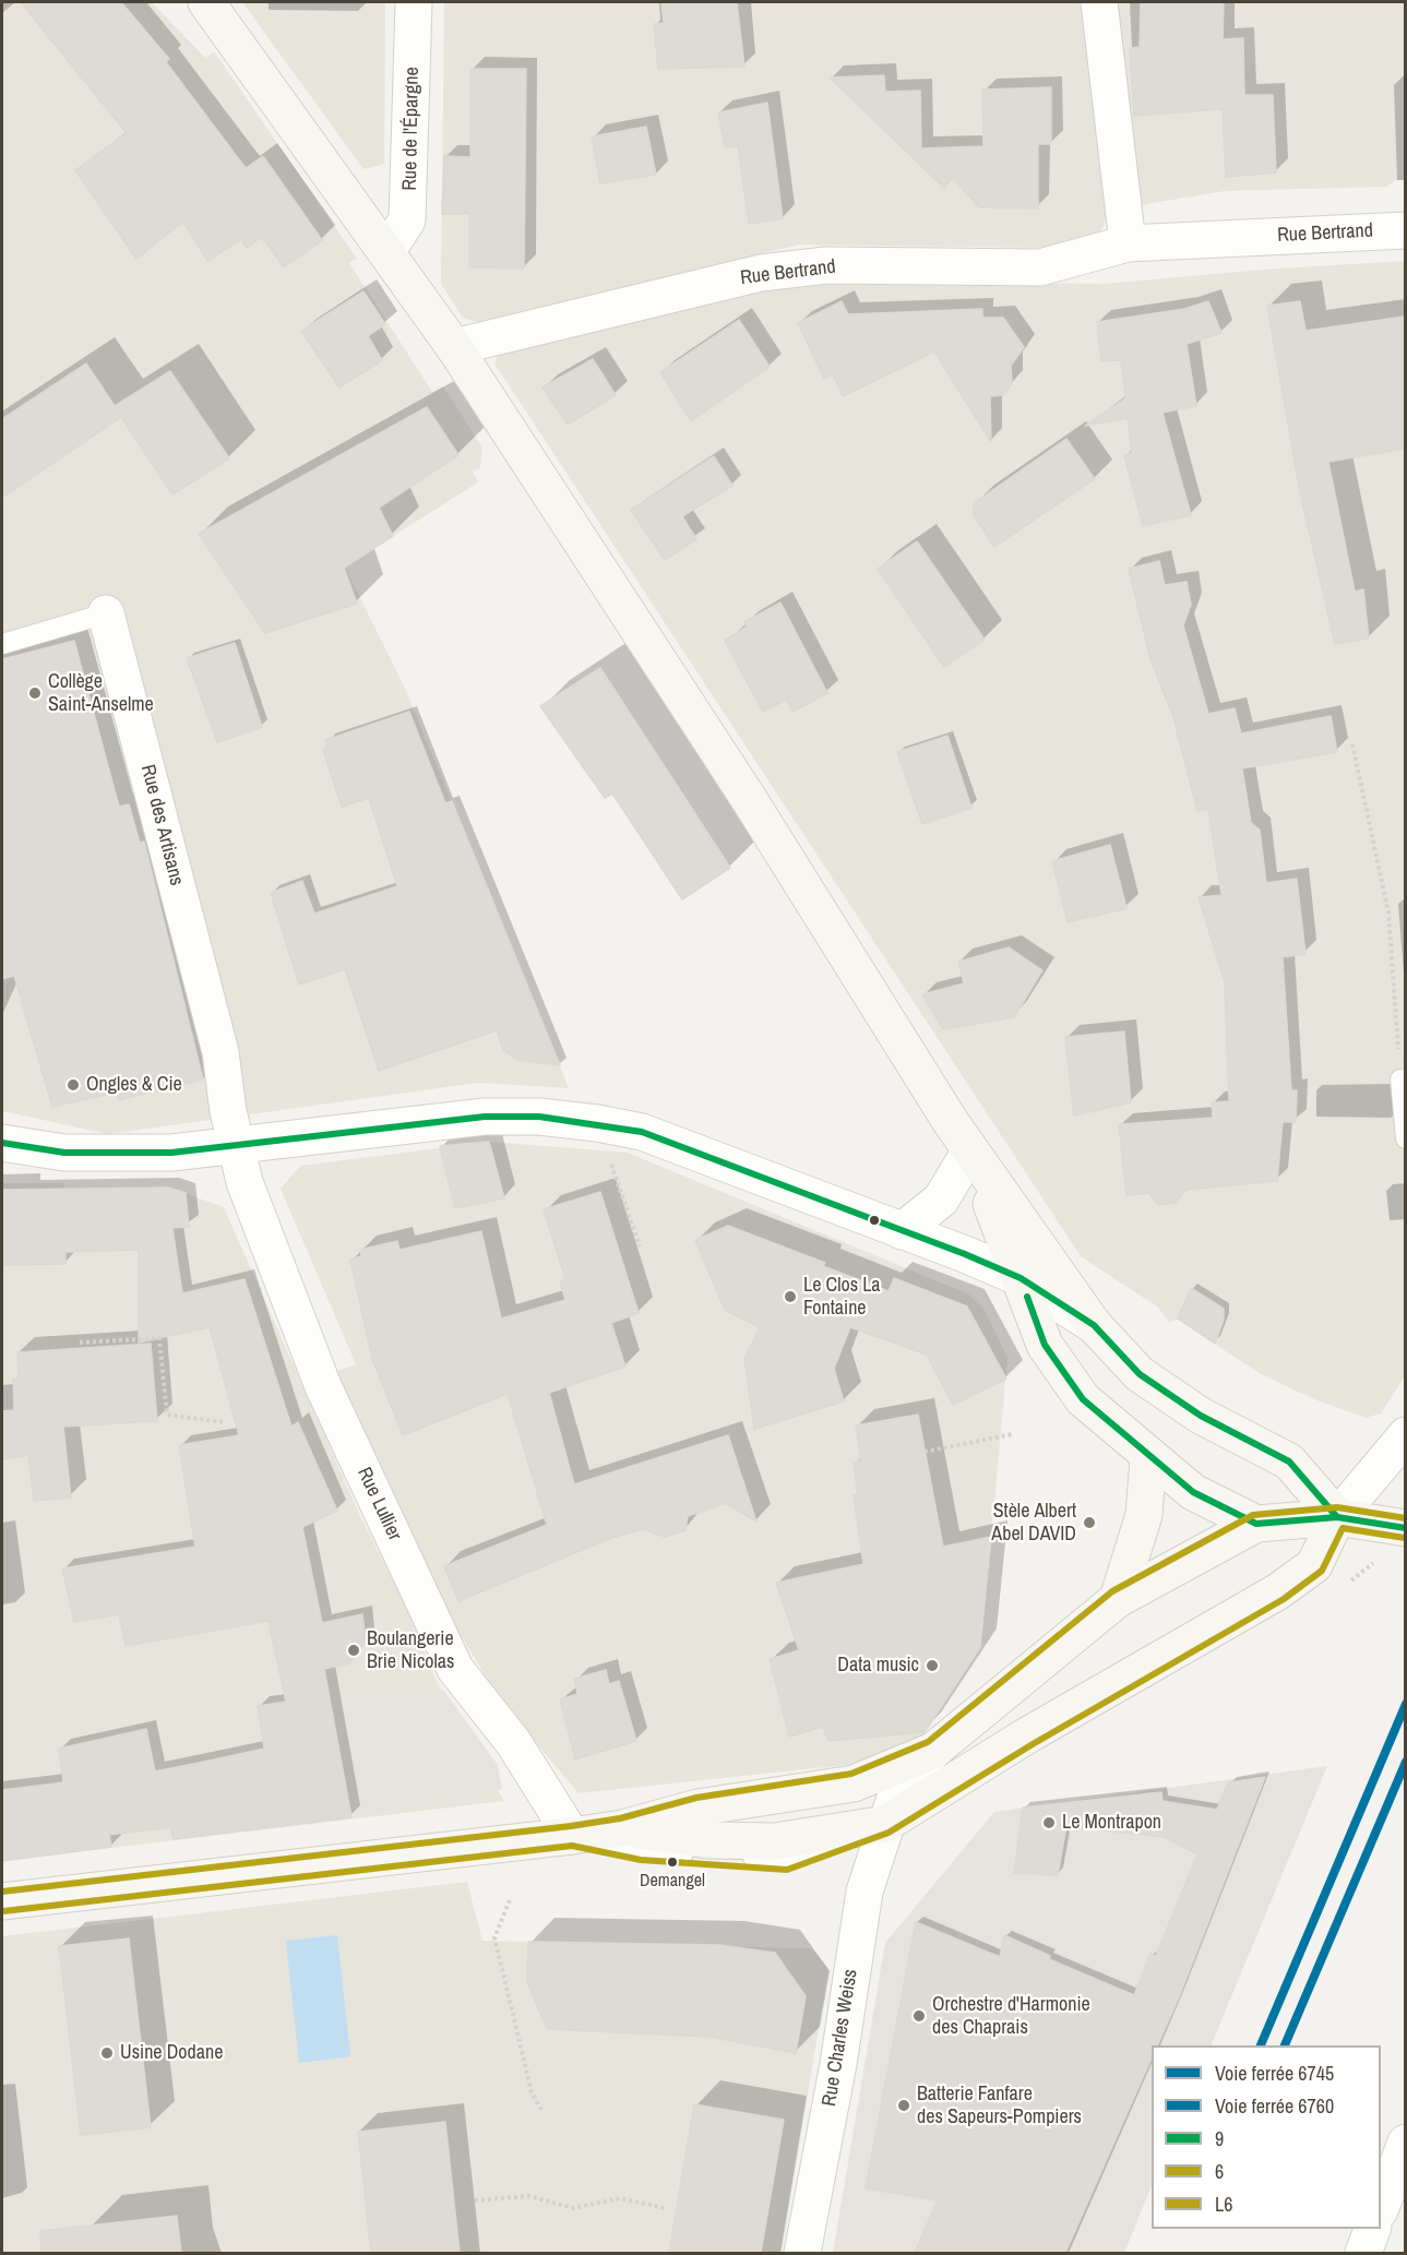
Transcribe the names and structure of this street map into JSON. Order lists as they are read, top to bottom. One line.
{"streets":{"street":["Rue de l'Épargne","Rue Bertrand","Rue des Artisans","Rue Lullier","Rue Charles Weiss"]},"crossings":[["Rue des Artisans","Rue Lullier"]],"places":["Collège Saint-Anselme","Ongles & Cie","Le Clos La Fontaine","Stèle Albert Abel DAVID","Boulangerie Brie Nicolas","Data music","Le Montrapon","Demangel","Orchestre d'Harmonie des Chaprais","Usine Dodane","Batterie Fanfare des Sapeurs-Pompiers"],"lines":["transit line 9","transit line L6","transit line 6","rail line 6745","rail line 6760"],"legend":["Voie ferrée 6745","Voie ferrée 6760","9","6","L6"]}
